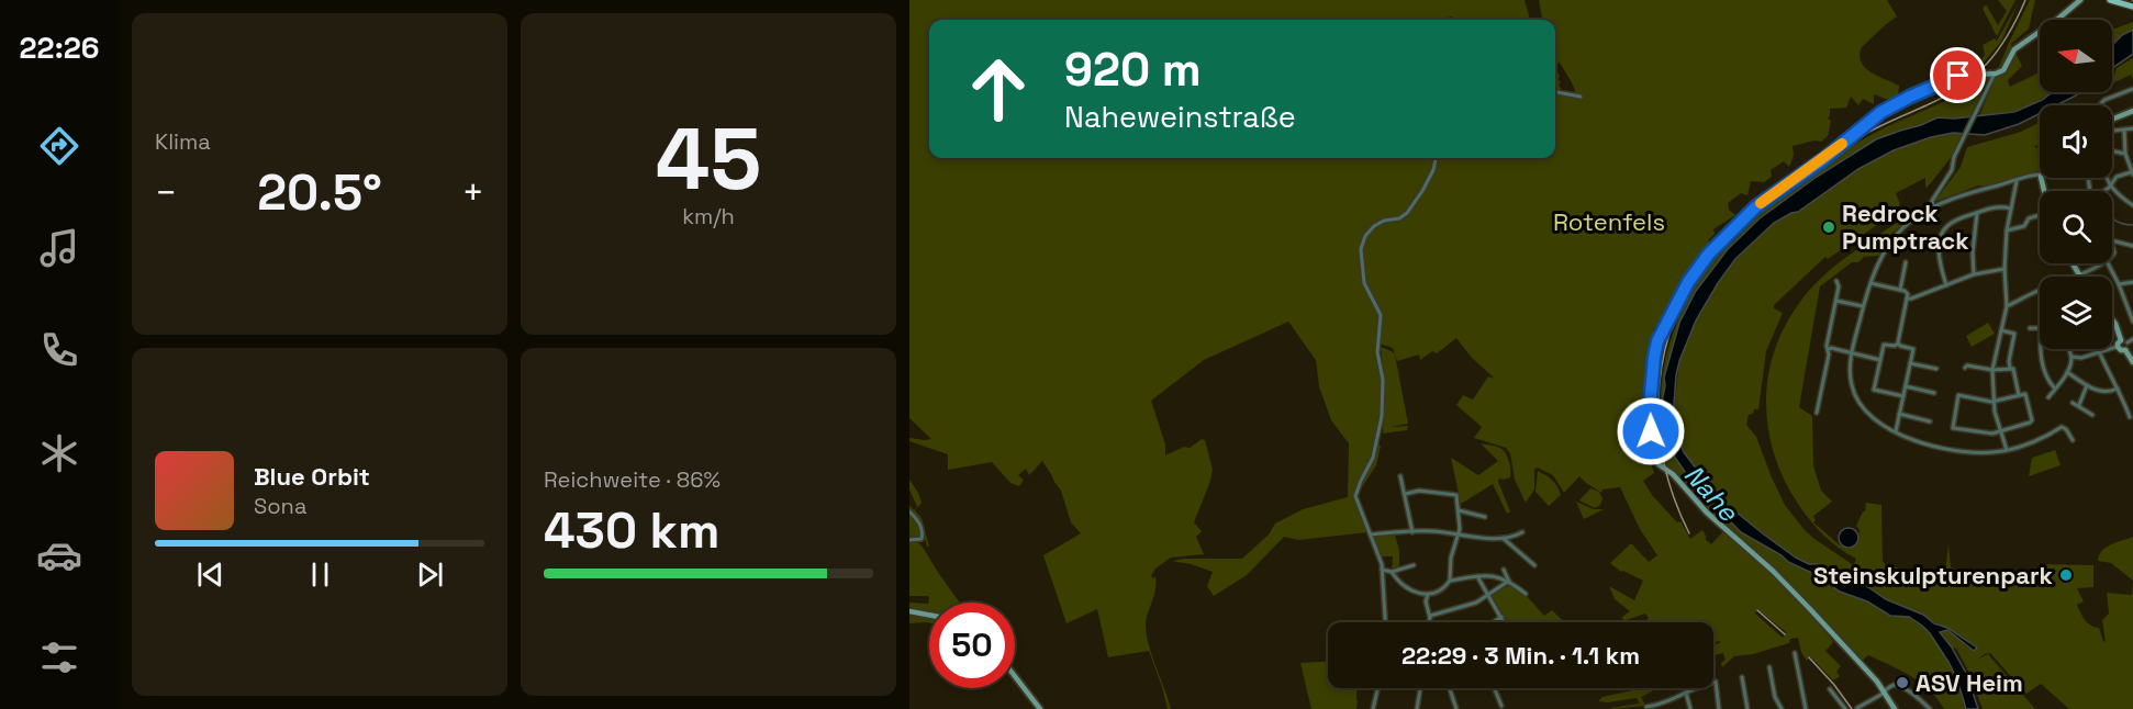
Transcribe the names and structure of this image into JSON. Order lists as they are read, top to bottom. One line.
{"water":["Nahe"],"parks":["Rotenfels"],"places":["Redrock Pumptrack","Steinskulpturenpark","ASV Heim"],"north":"left","page":{"tabs":"22:26","tile":["Klima",["45","km/h"],["Reichweite · 86%","430 km"]],"turn":["920 m","Naheweinstraße"],"heat":["−","20.5°","+"],"song":["Blue Orbit","Sona"],"limit":"50","trip":"22:29 · 3 Min. · 1.1 km"}}
